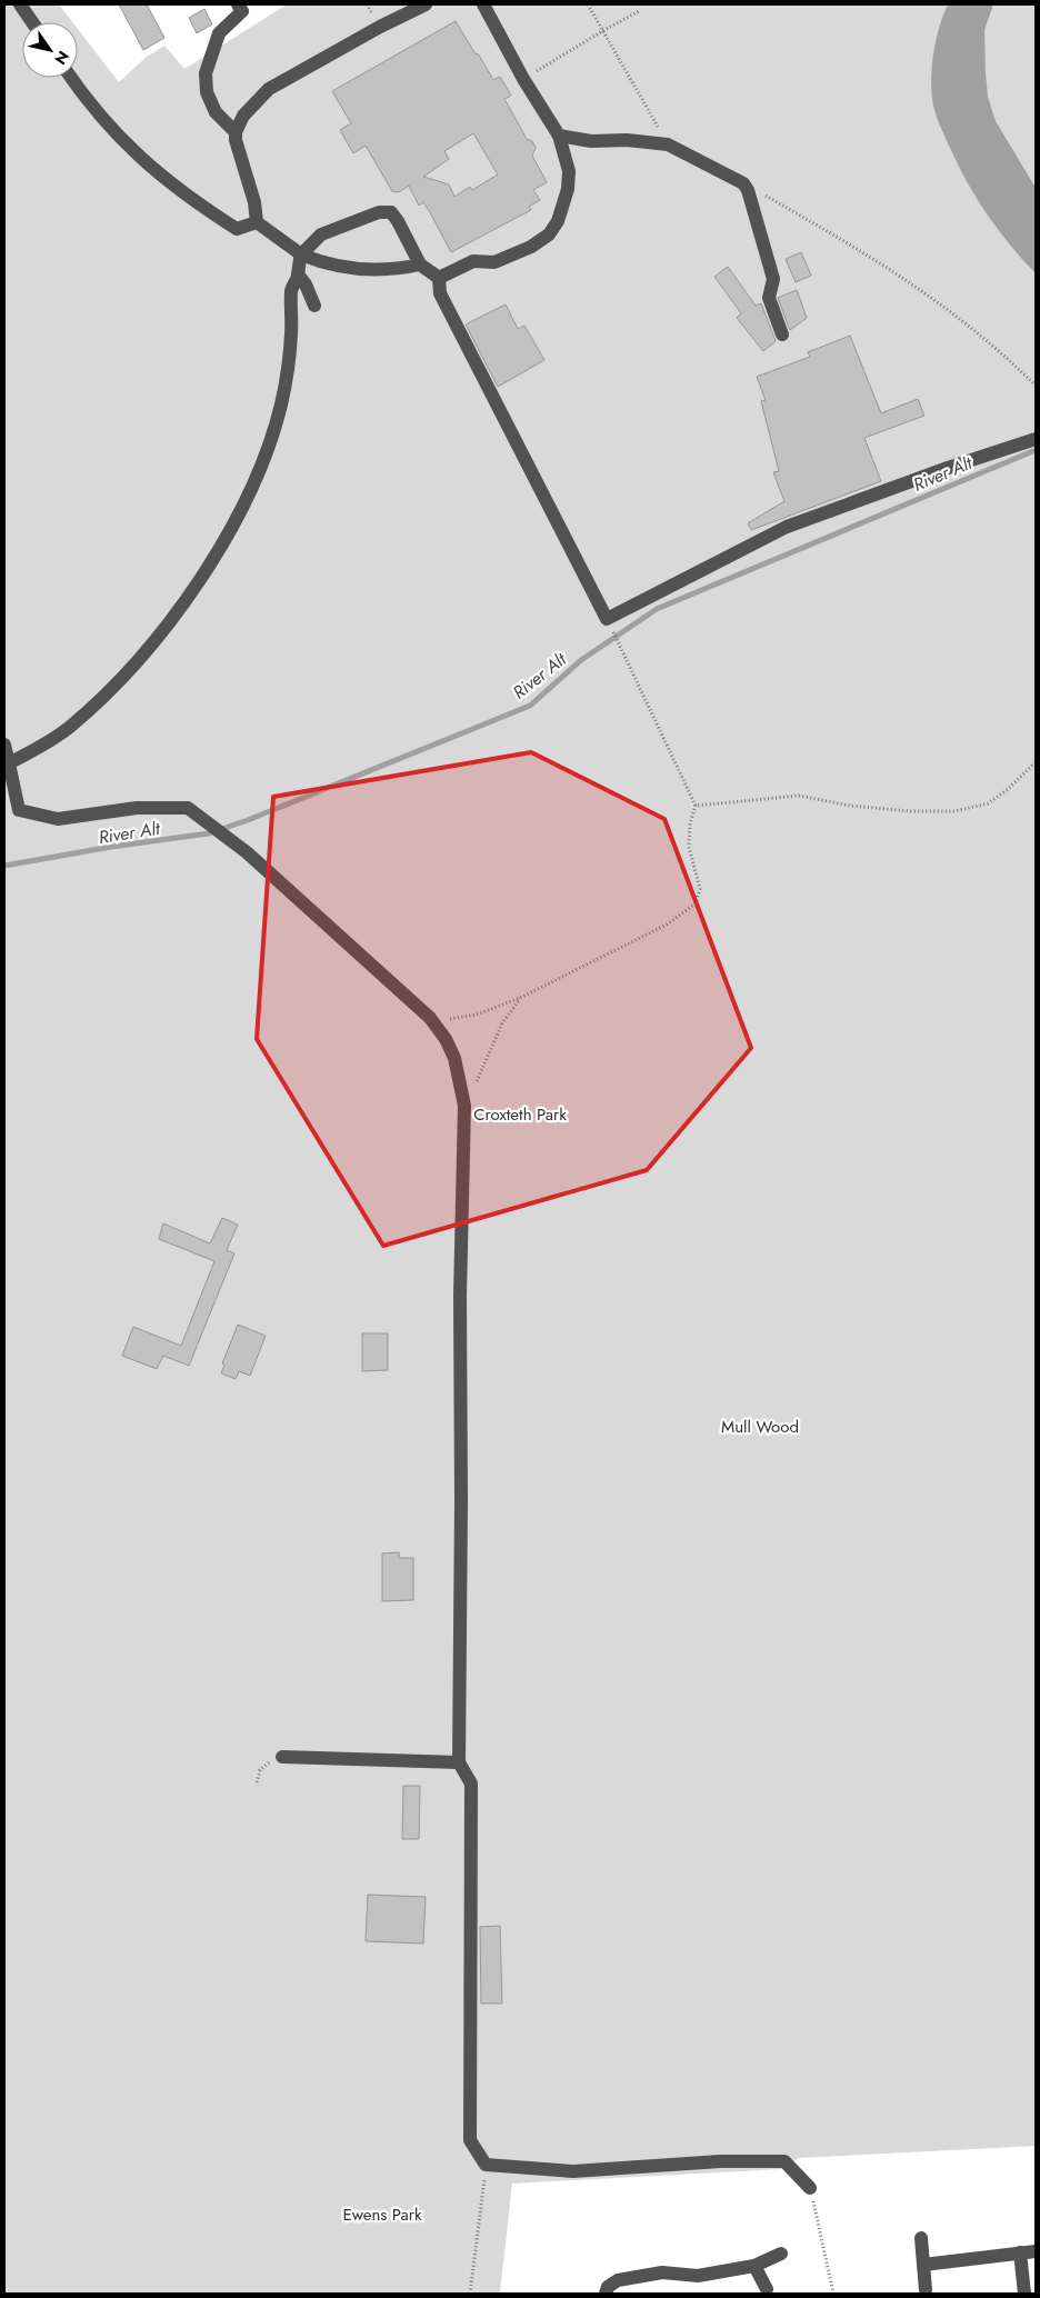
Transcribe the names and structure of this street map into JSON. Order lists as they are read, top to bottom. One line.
{"water":["River Alt"],"parks":["Croxteth Park","Mull Wood","Ewens Park"],"north":"bottom right"}
